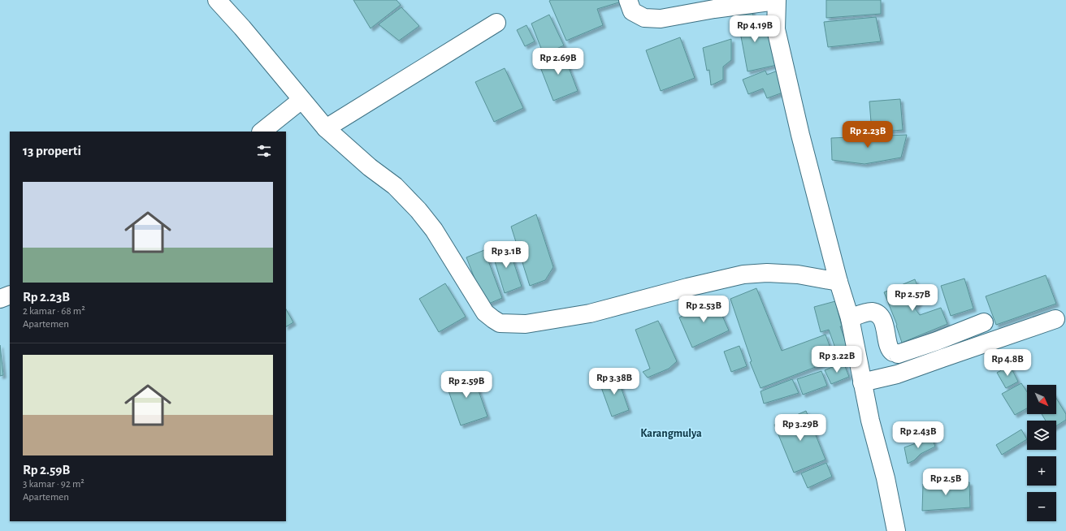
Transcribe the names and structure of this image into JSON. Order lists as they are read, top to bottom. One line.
{"districts":["Karangmulya"],"north":"bottom right","page":{"price":["Rp 4.19B","Rp 2.69B","Rp 2.23B","Rp 3.1B","Rp 2.57B","Rp 2.53B","Rp 3.22B","Rp 4.8B","Rp 3.38B","Rp 2.59B","Rp 3.29B","Rp 2.43B","Rp 2.5B"],"heading":"13 properti","list":[{"name":"Rp 2.23B","note":"2 kamar · 68 m² · Apartemen"},{"name":"Rp 2.59B","note":"3 kamar · 92 m² · Apartemen"}],"map_buttons":["+","−"]}}
